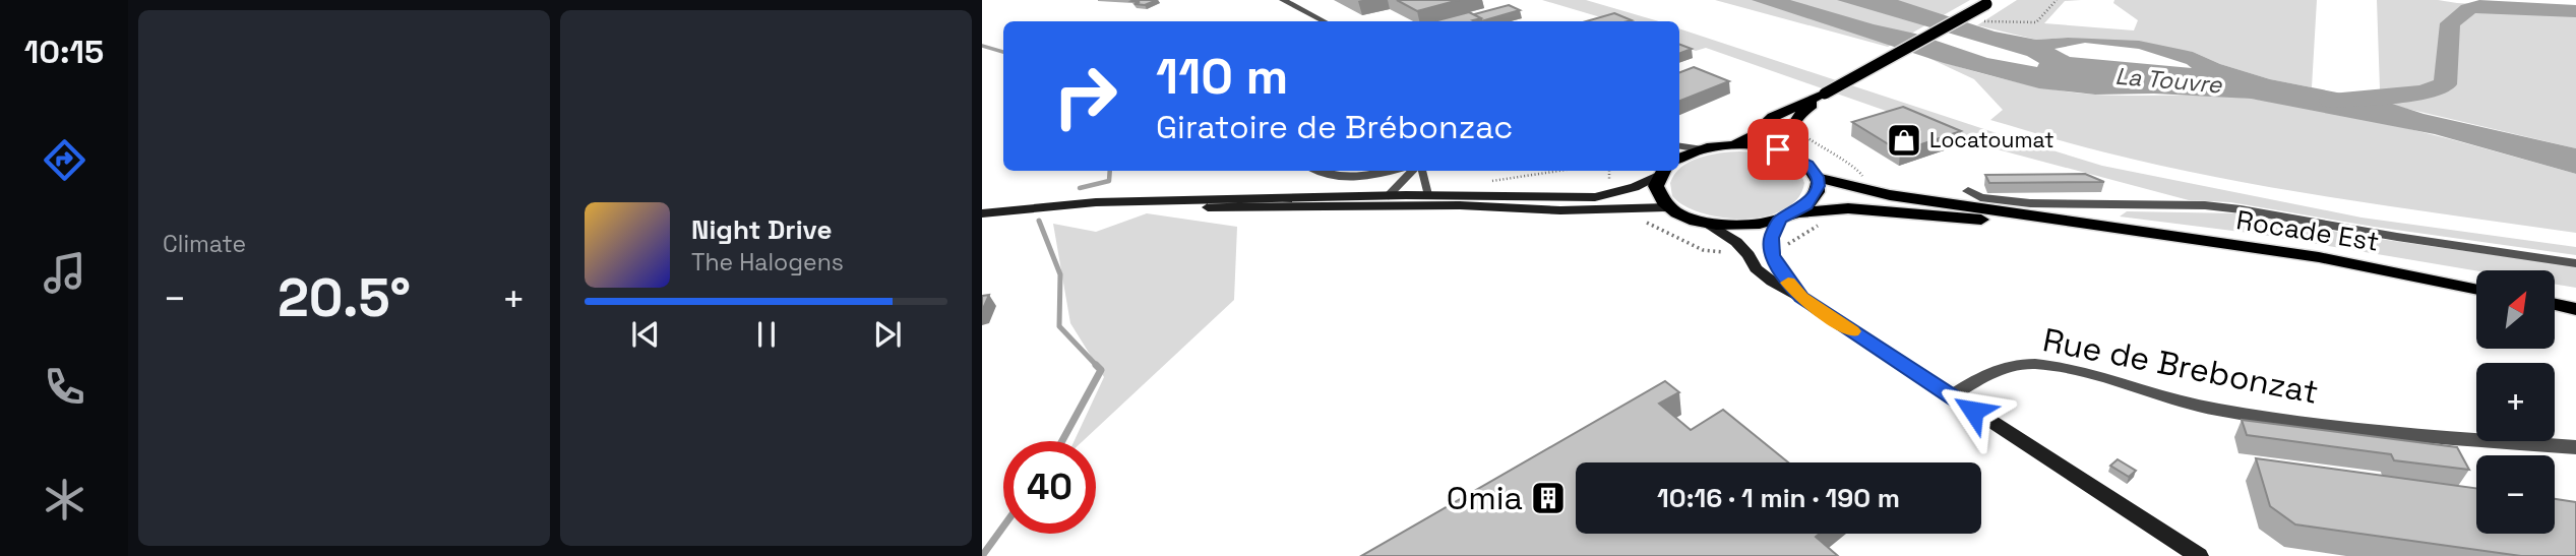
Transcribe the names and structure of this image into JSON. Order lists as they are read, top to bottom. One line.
{"streets":{"main road":["Rocade Est"],"street":["Rue de Brebonzat"]},"water":["La Touvre"],"places":{"shop":["Locatoumat"],"building":["Omia"]},"north":"top right","page":{"tabs":"10:15","tile":"Climate","turn":["110 m","Giratoire de Brébonzac"],"song":["Night Drive","The Halogens"],"heat":["−","20.5°","+"],"map_buttons":["+","−"],"limit":"40","trip":"10:16 · 1 min · 190 m"}}
